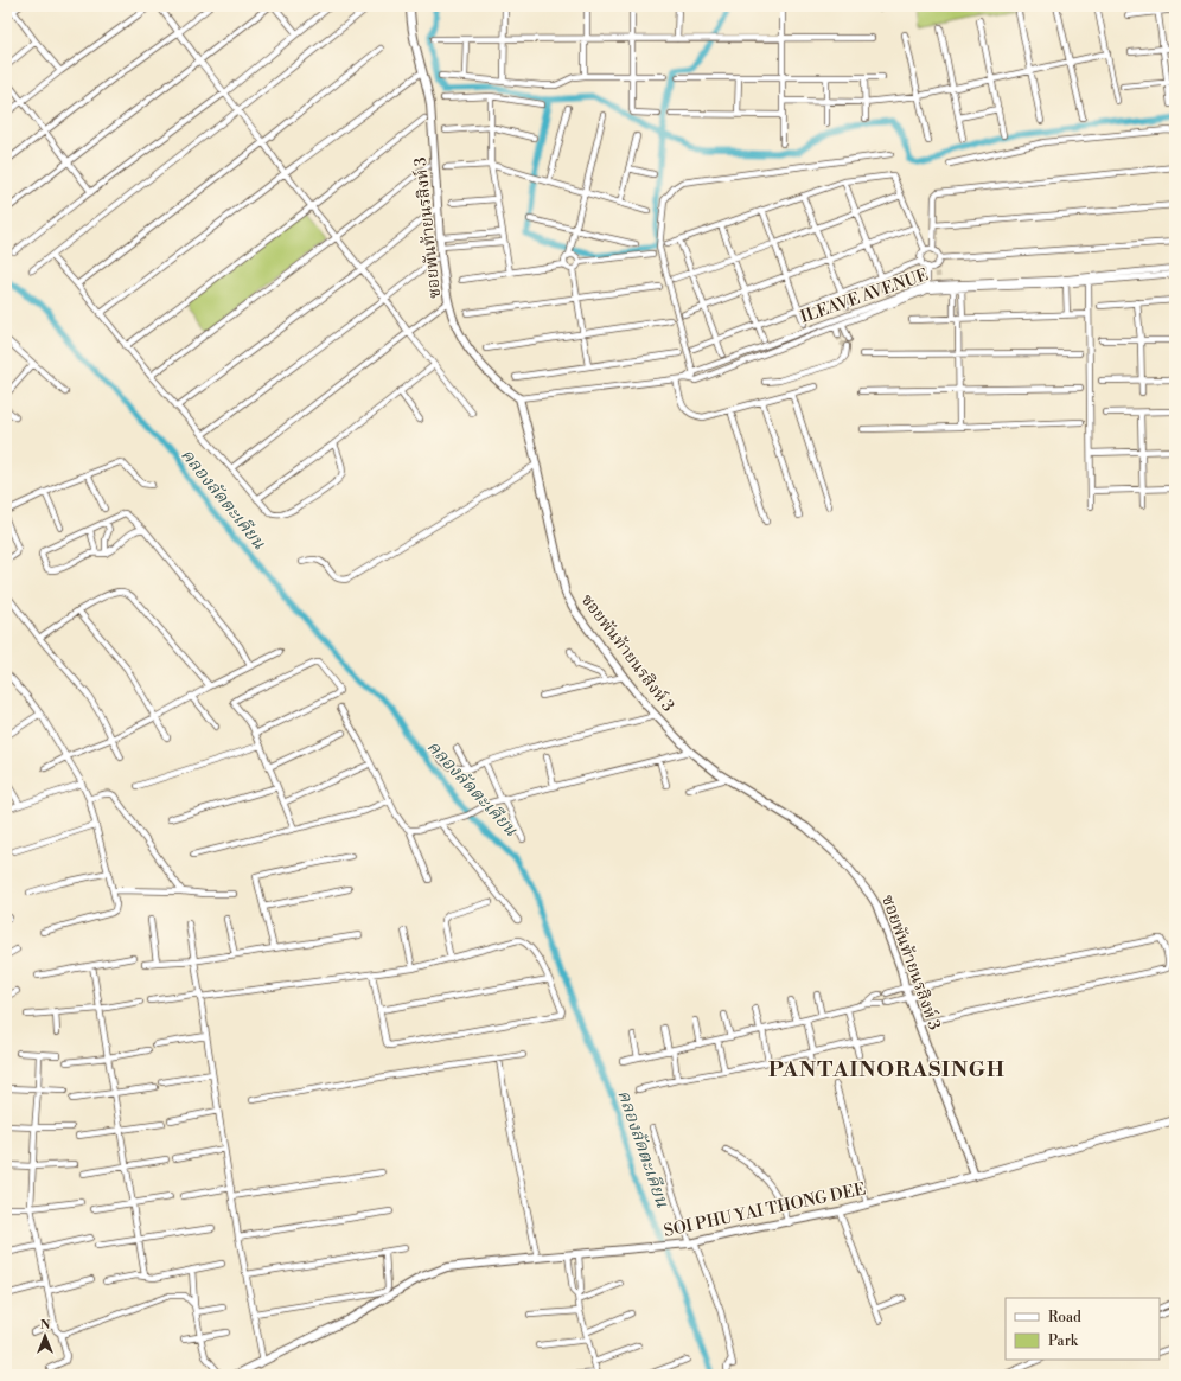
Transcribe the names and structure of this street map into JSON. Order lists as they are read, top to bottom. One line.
{"streets":{"street":["ซอยพันท้ายนรสิงห์ 3","ILEAVE AVENUE","SOI PHU YAI THONG DEE"]},"crossings":[["ซอยพันท้ายนรสิงห์ 3","ILEAVE AVENUE"],["ซอยพันท้ายนรสิงห์ 3","SOI PHU YAI THONG DEE"]],"districts":["PANTAINORASINGH"],"water":["คลองลัดตะเคียน"],"legend":["Road","Park"],"north":"top"}
